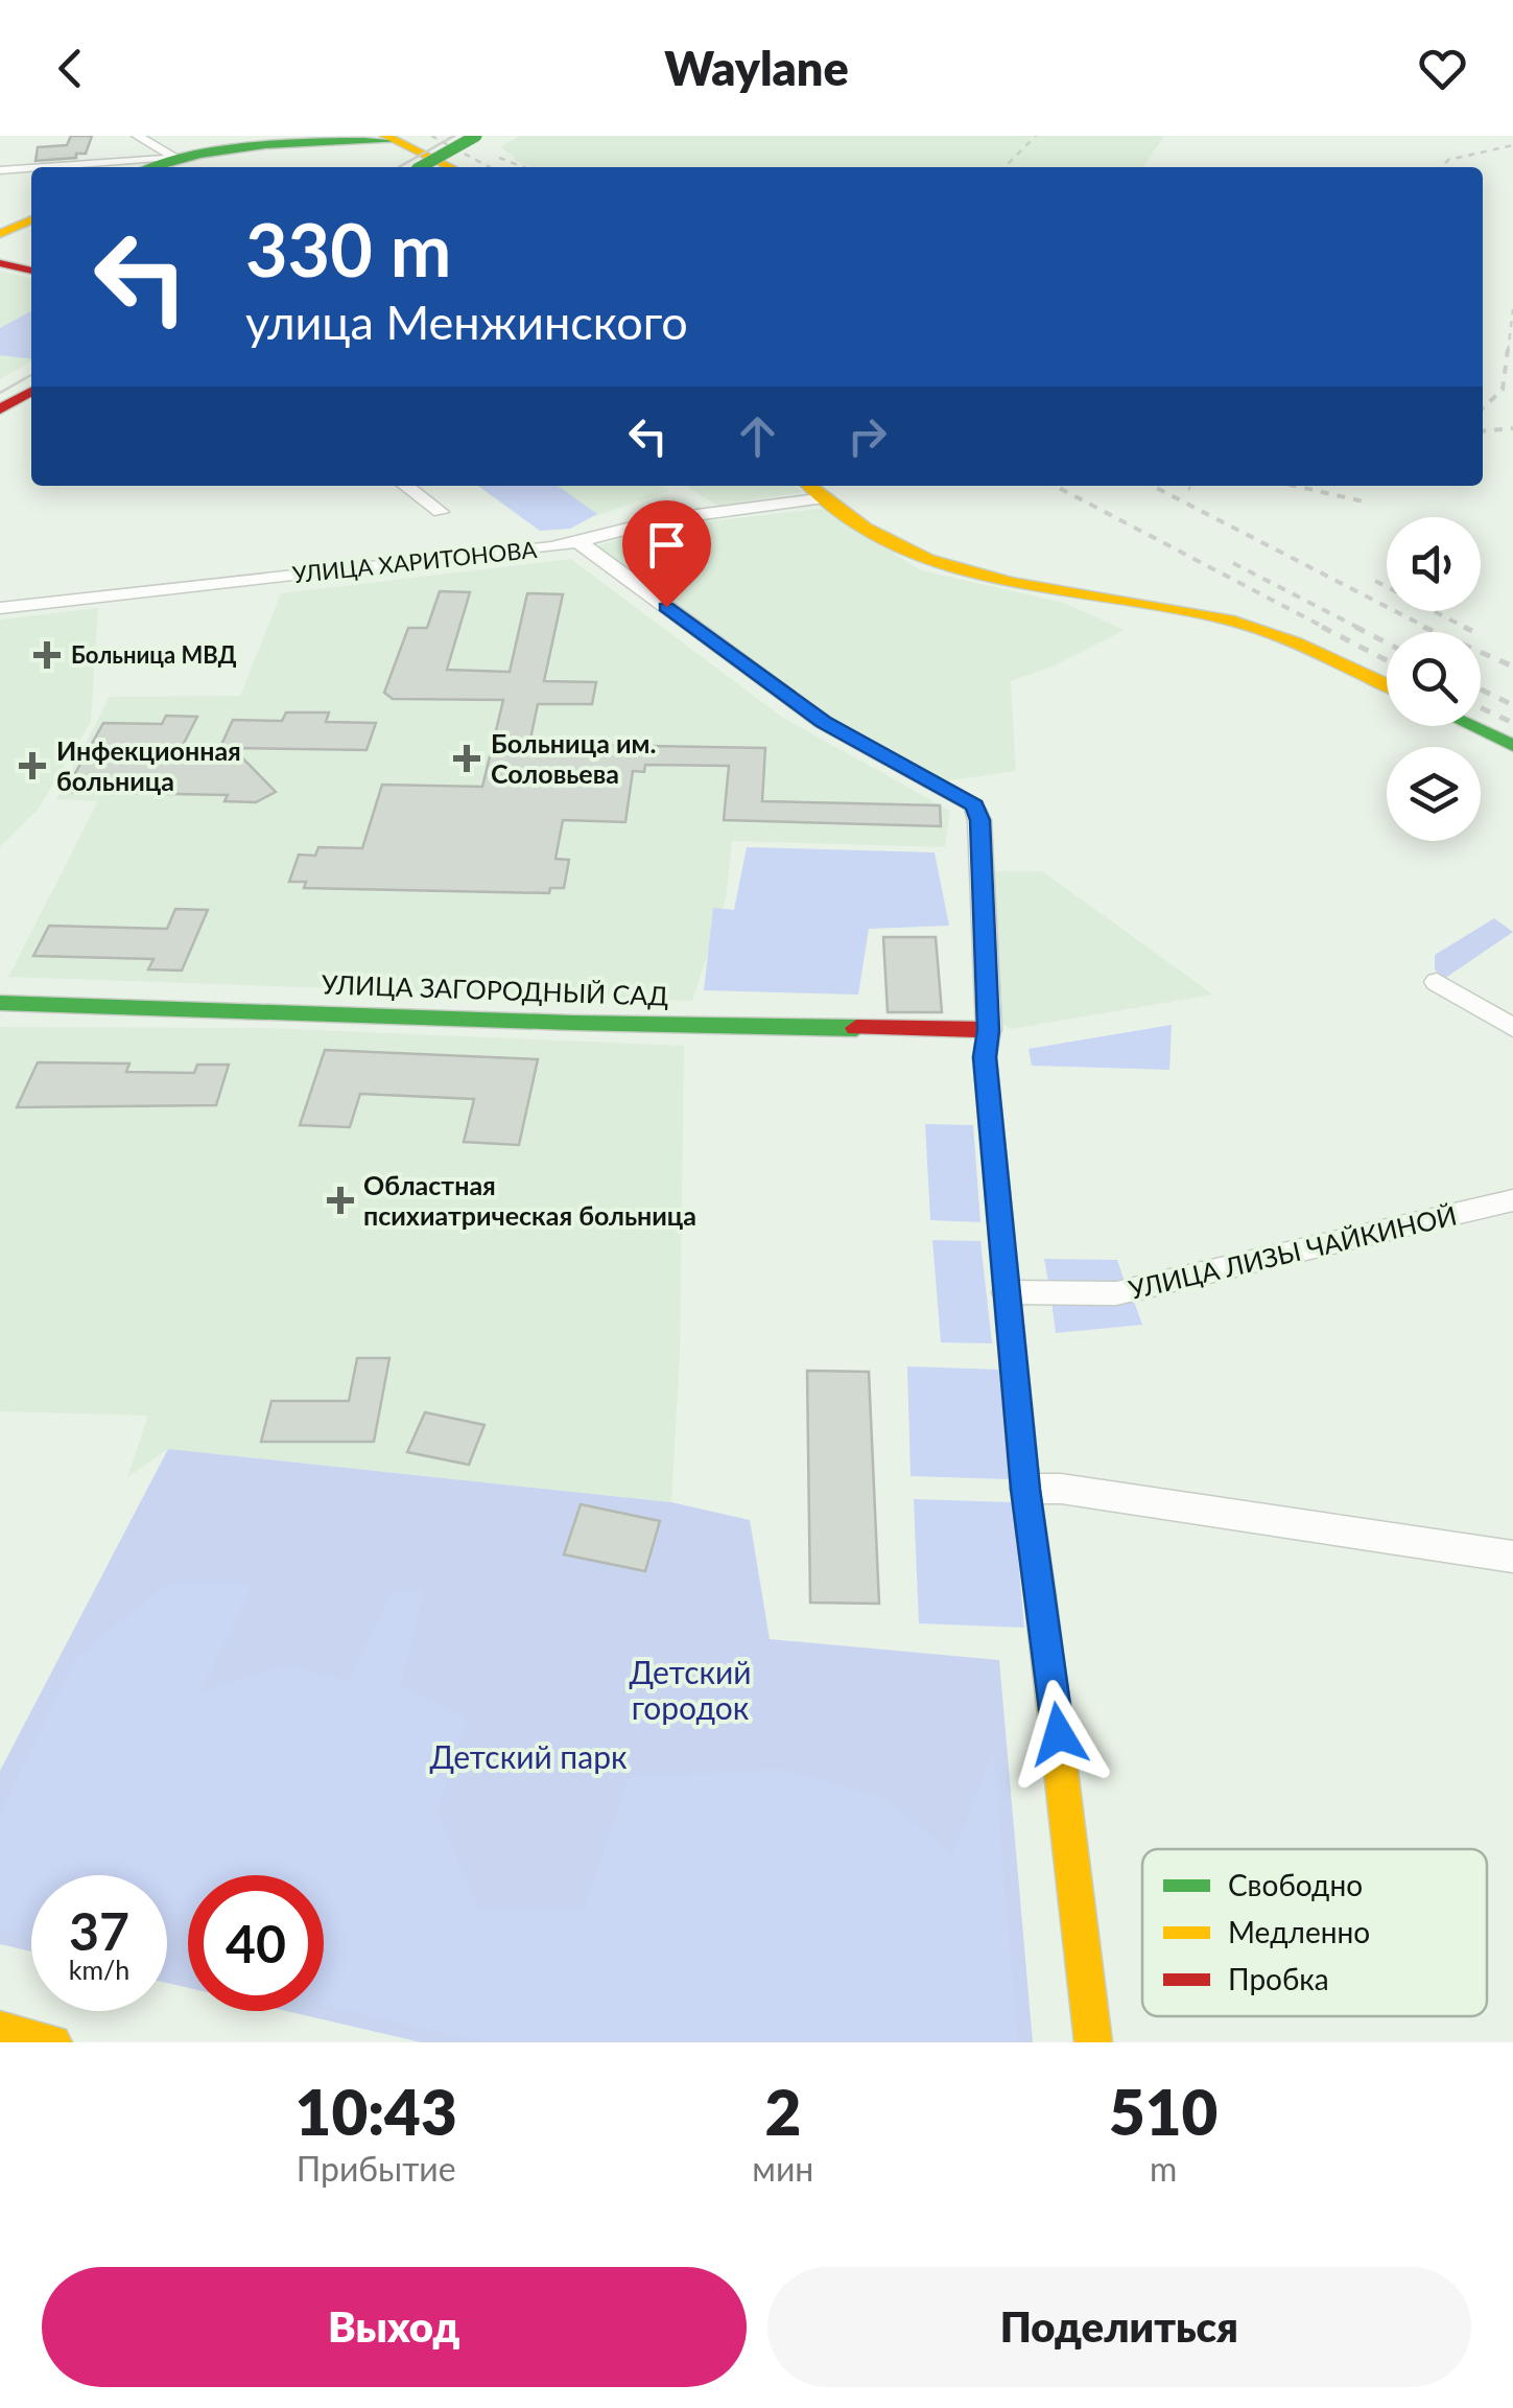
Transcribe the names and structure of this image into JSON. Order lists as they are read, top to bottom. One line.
{"streets":{"street":["УЛИЦА ХАРИТОНОВА","УЛИЦА ЗАГОРОДНЫЙ САД","УЛИЦА ЛИЗЫ ЧАЙКИНОЙ"]},"parks":["Детский городок","Детский парк"],"places":{"health":["Больница МВД","Больница им. Соловьева","Инфекционная больница","Областная психиатрическая больница"]},"legend":["Свободно","Медленно","Пробка"],"page":{"header":"Waylane","turn":["330 m","улица Менжинского"],"speed":"37 km/h","limit":"40","eta":["10:43","Прибытие","2","мин","510","m"],"buttons":["Выход","Поделиться"]}}
